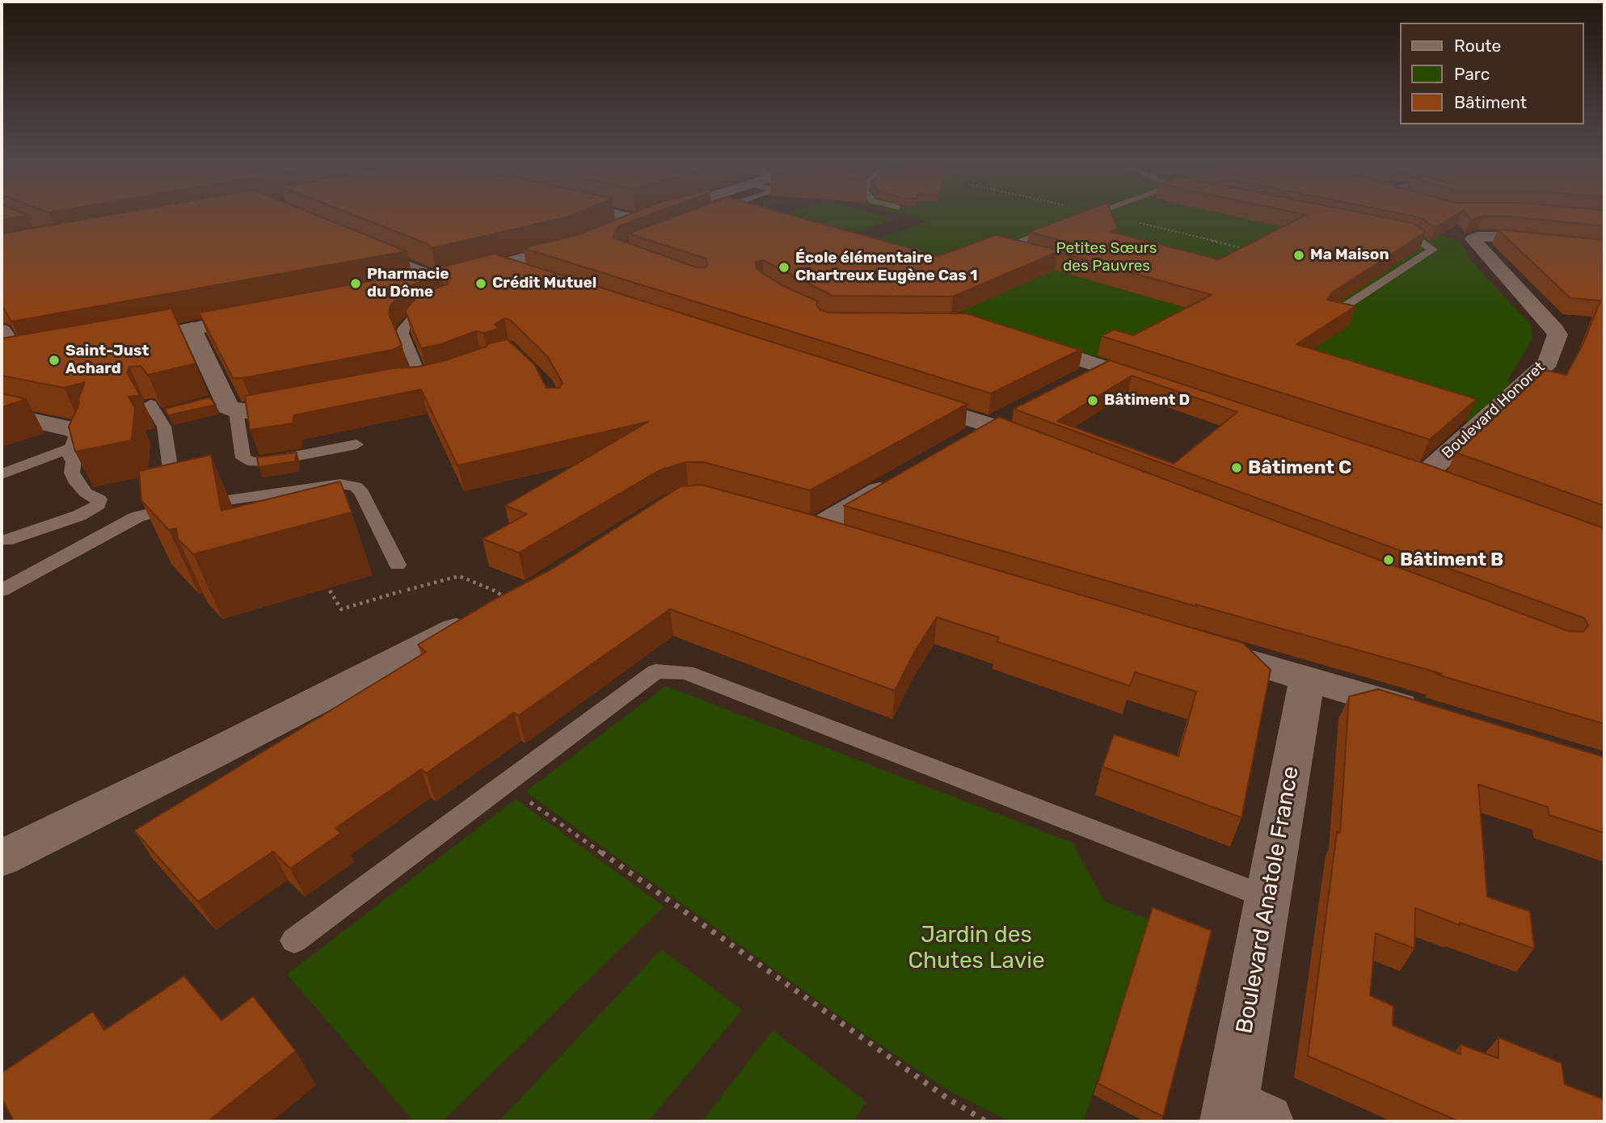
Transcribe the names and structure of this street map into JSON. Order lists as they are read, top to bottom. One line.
{"streets":{"street":["Boulevard Honoret","Boulevard Anatole France"]},"parks":["Petites Sœurs des Pauvres","Jardin des Chutes Lavie"],"places":["Ma Maison","École élémentaire Chartreux Eugène Cas 1","Pharmacie du Dôme","Crédit Mutuel","Saint-Just Achard","Bâtiment D","Bâtiment C","Bâtiment B"],"legend":["Route","Parc","Bâtiment"]}
